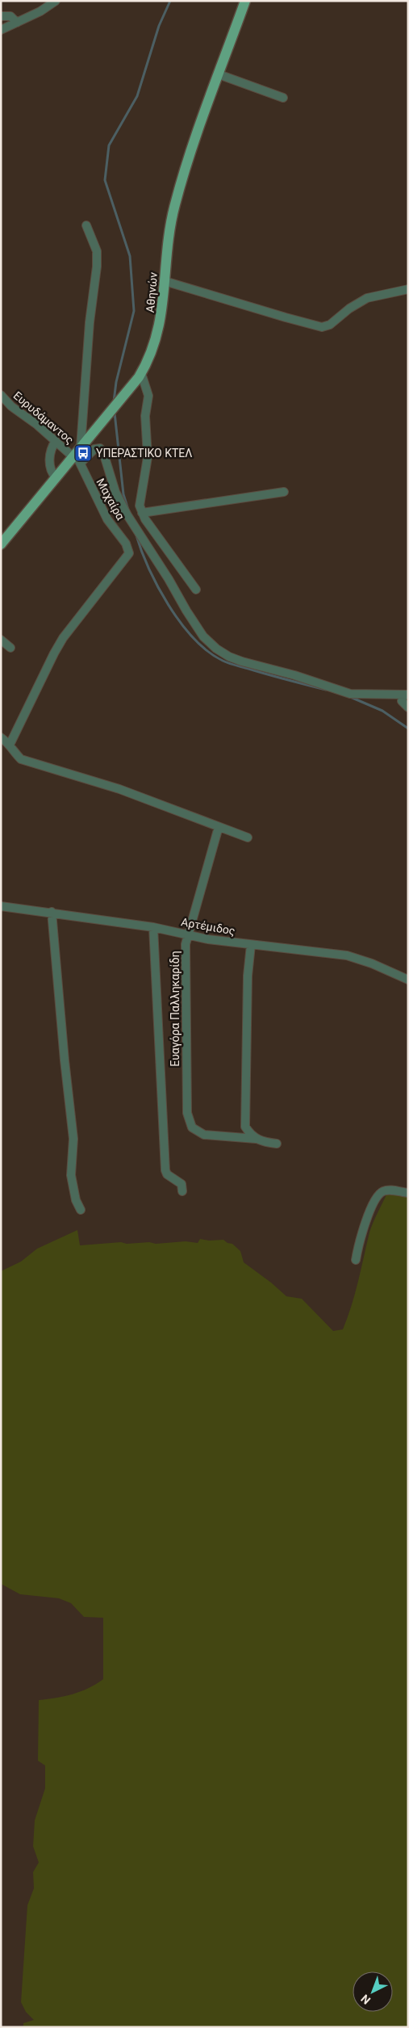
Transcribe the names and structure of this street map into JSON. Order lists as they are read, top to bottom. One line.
{"streets":{"main road":["Αθηνών"],"street":["Ευρυδάμαντος","Μαχαίρα","Αρτέμιδος","Ευαγόρα Παλληκαρίδη"]},"crossings":[["Αθηνών","Ευρυδάμαντος"],["Αθηνών","Μαχαίρα"],["Ευρυδάμαντος","Μαχαίρα"],["Αρτέμιδος","Ευαγόρα Παλληκαρίδη"]],"places":{"bus stop":["ΥΠΕΡΑΣΤΙΚΟ ΚΤΕΛ"]},"north":"bottom left"}
